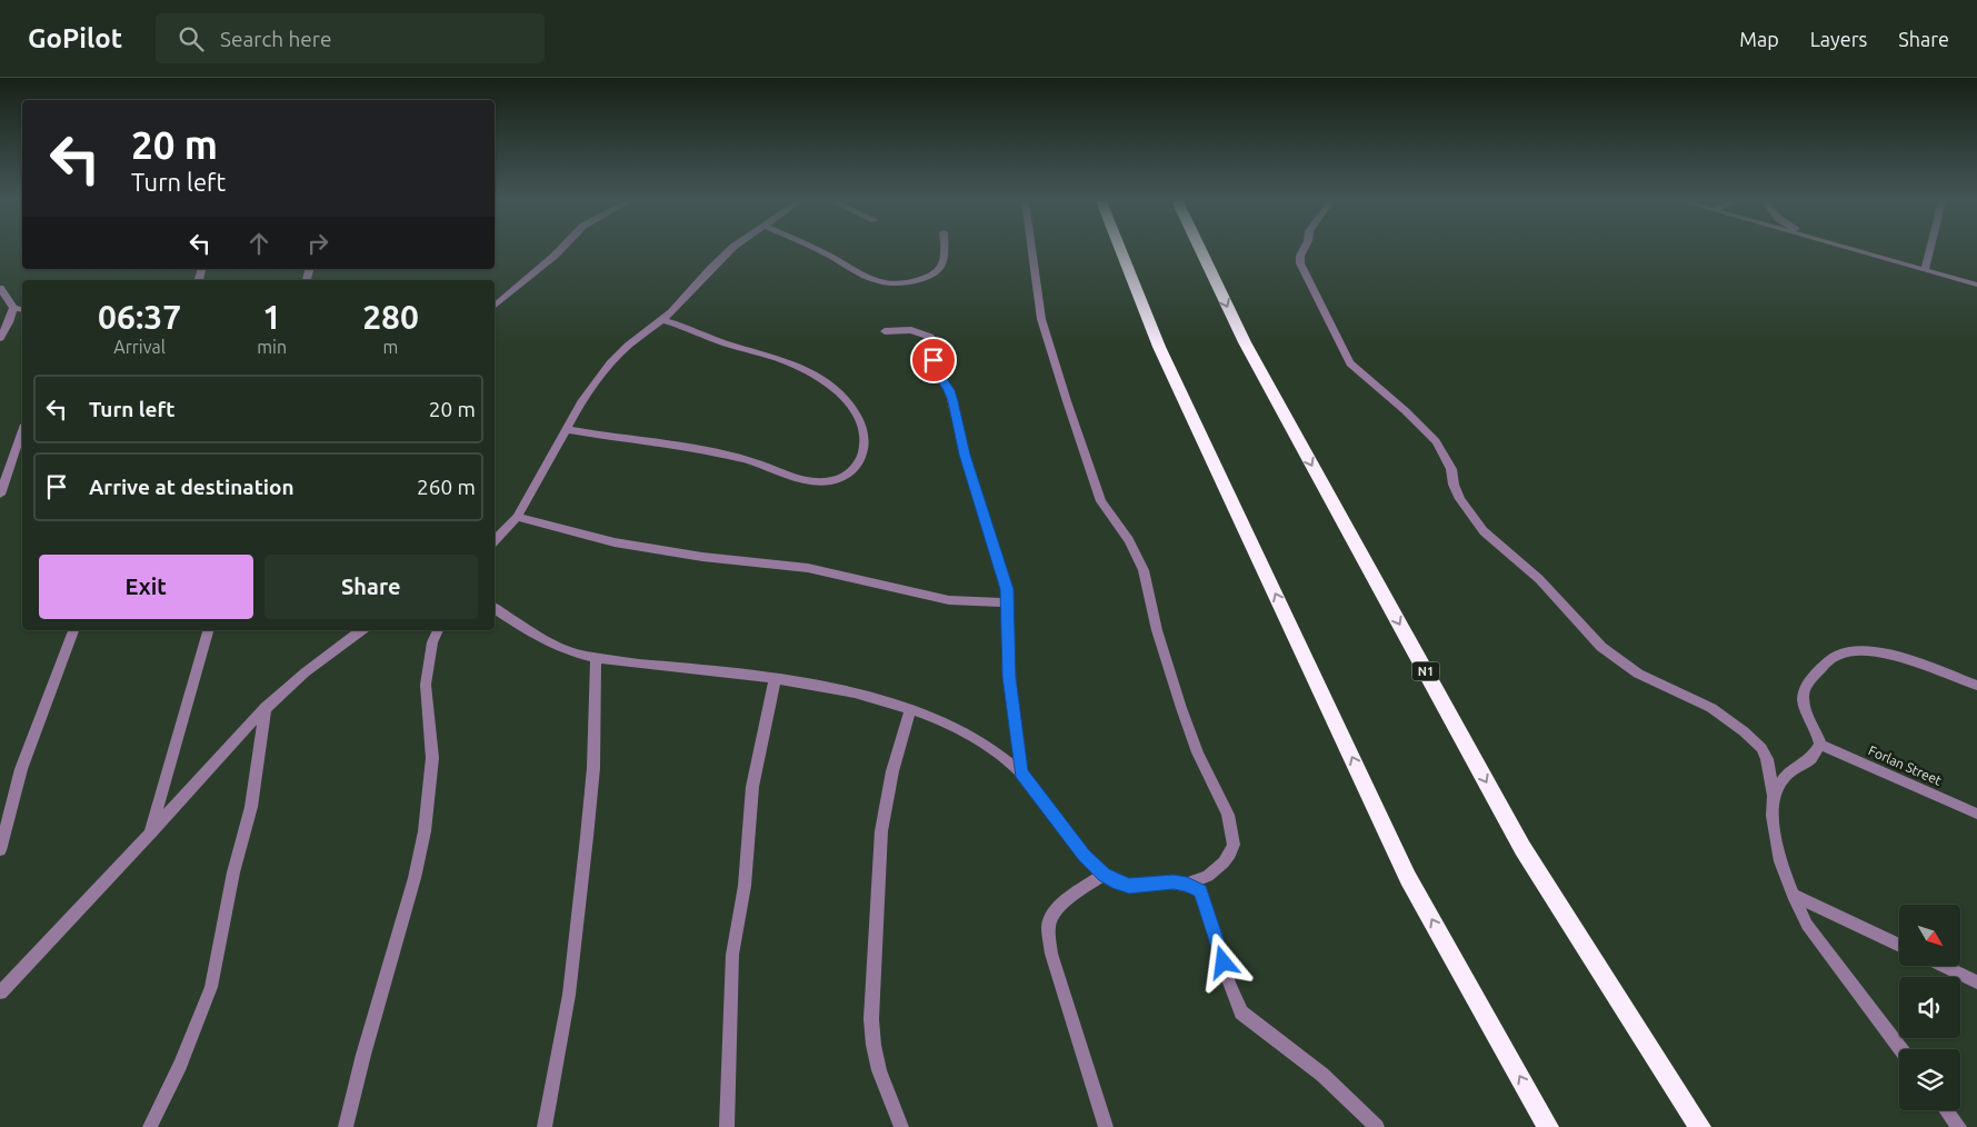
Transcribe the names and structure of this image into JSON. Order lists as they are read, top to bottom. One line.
{"streets":{"highway":["N1"],"street":["Forlan Street"]},"north":"bottom right","page":{"header":"GoPilot","search":"Search here","nav":["Map","Layers","Share"],"turn":["20 m","Turn left"],"eta":["06:37","Arrival","1","min","280","m"],"list":[{"name":"Turn left","value":"20 m"},{"name":"Arrive at destination","value":"260 m"}],"buttons":["Exit","Share"]}}
